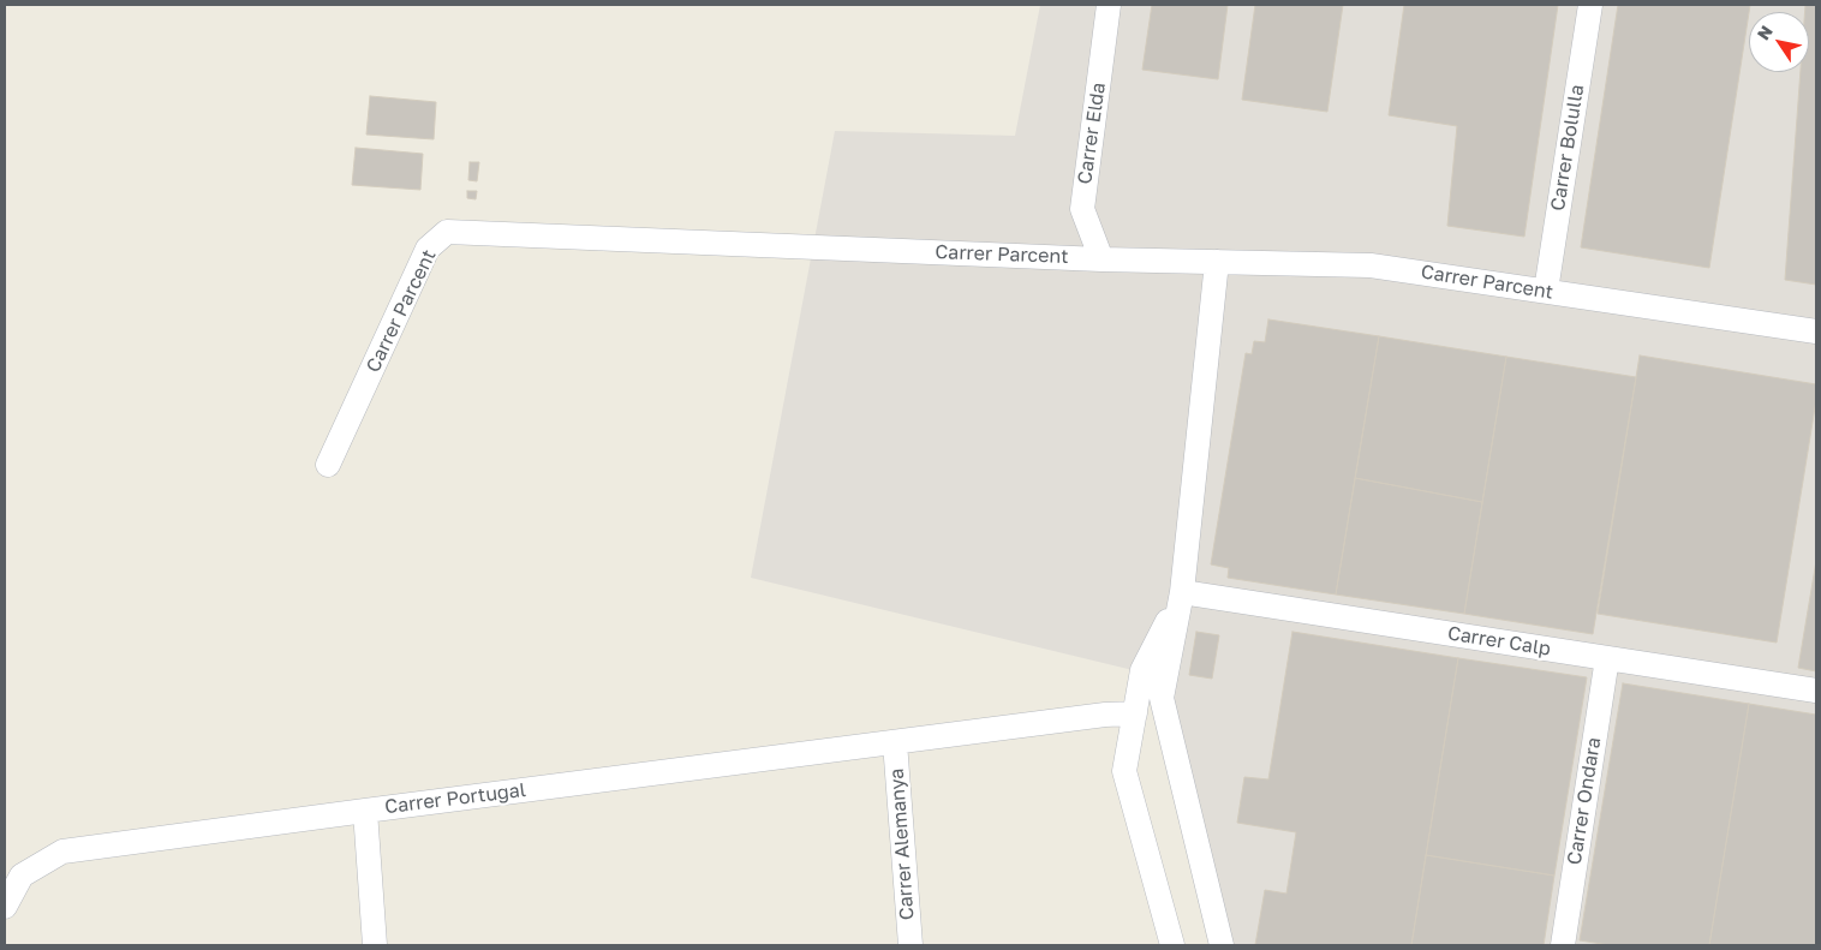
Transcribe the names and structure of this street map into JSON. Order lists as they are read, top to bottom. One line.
{"streets":{"street":["Carrer Elda","Carrer Bolulla","Carrer Parcent","Carrer Calp","Carrer Portugal","Carrer Ondara","Carrer Alemanya"]},"crossings":[["Carrer Elda","Carrer Parcent"],["Carrer Bolulla","Carrer Parcent"],["Carrer Calp","Carrer Ondara"],["Carrer Portugal","Carrer Alemanya"]],"north":"top left"}
